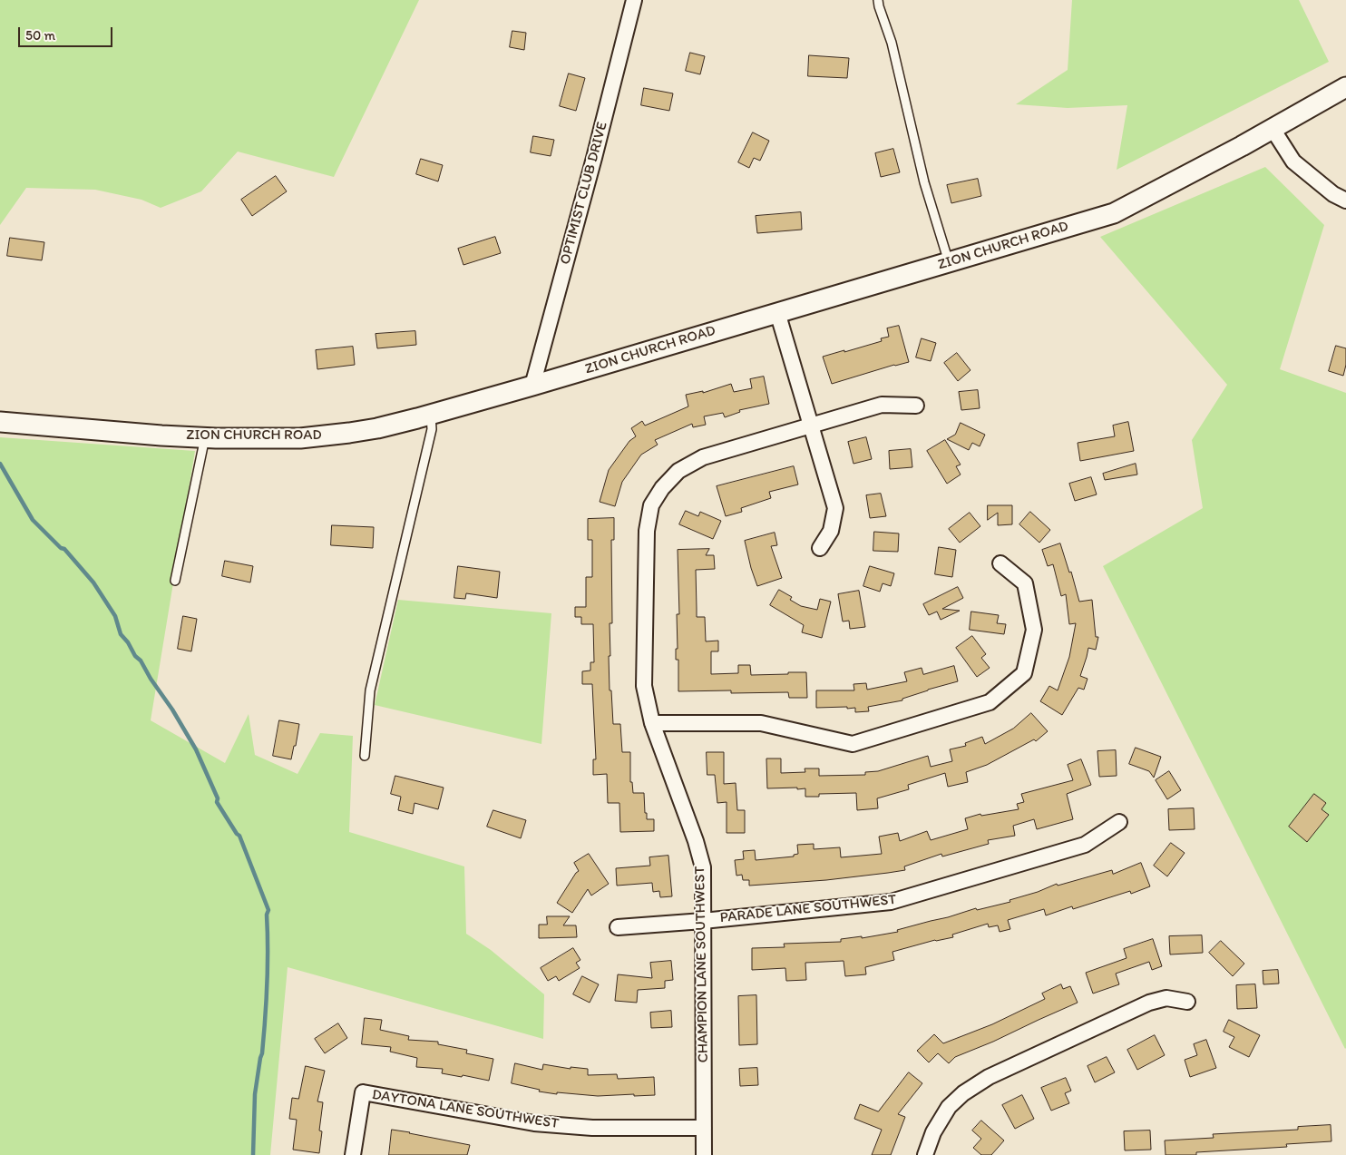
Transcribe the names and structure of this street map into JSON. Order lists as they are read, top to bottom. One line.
{"streets":{"street":["OPTIMIST CLUB DRIVE","ZION CHURCH ROAD","PARADE LANE SOUTHWEST","CHAMPION LANE SOUTHWEST","DAYTONA LANE SOUTHWEST"]},"crossings":[["OPTIMIST CLUB DRIVE","ZION CHURCH ROAD"],["PARADE LANE SOUTHWEST","CHAMPION LANE SOUTHWEST"],["CHAMPION LANE SOUTHWEST","DAYTONA LANE SOUTHWEST"]],"scale_bar":"50 m"}
